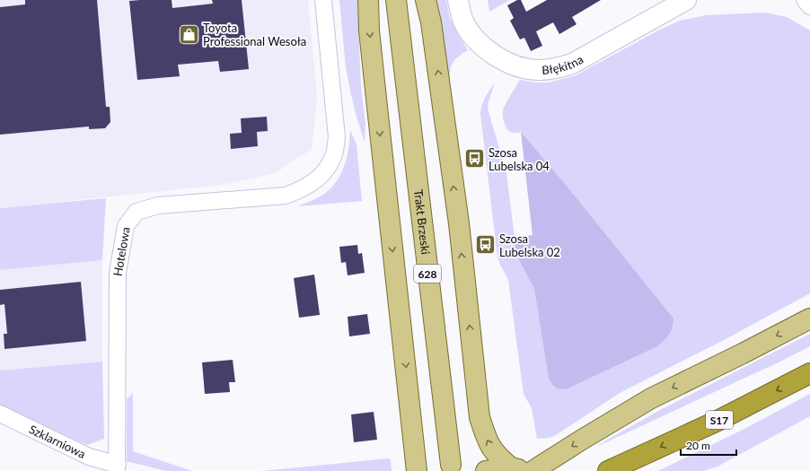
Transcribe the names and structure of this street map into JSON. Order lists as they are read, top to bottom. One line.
{"streets":{"highway":["S17"],"main road":["Trakt Brzeski","628"],"street":["Błękitna","Hotelowa","Szklarniowa"]},"crossings":[["Hotelowa","Szklarniowa"]],"places":{"shop":["Toyota Professional Wesoła"],"bus stop":["Szosa Lubelska 04","Szosa Lubelska 02"]},"scale_bar":"20 m"}
